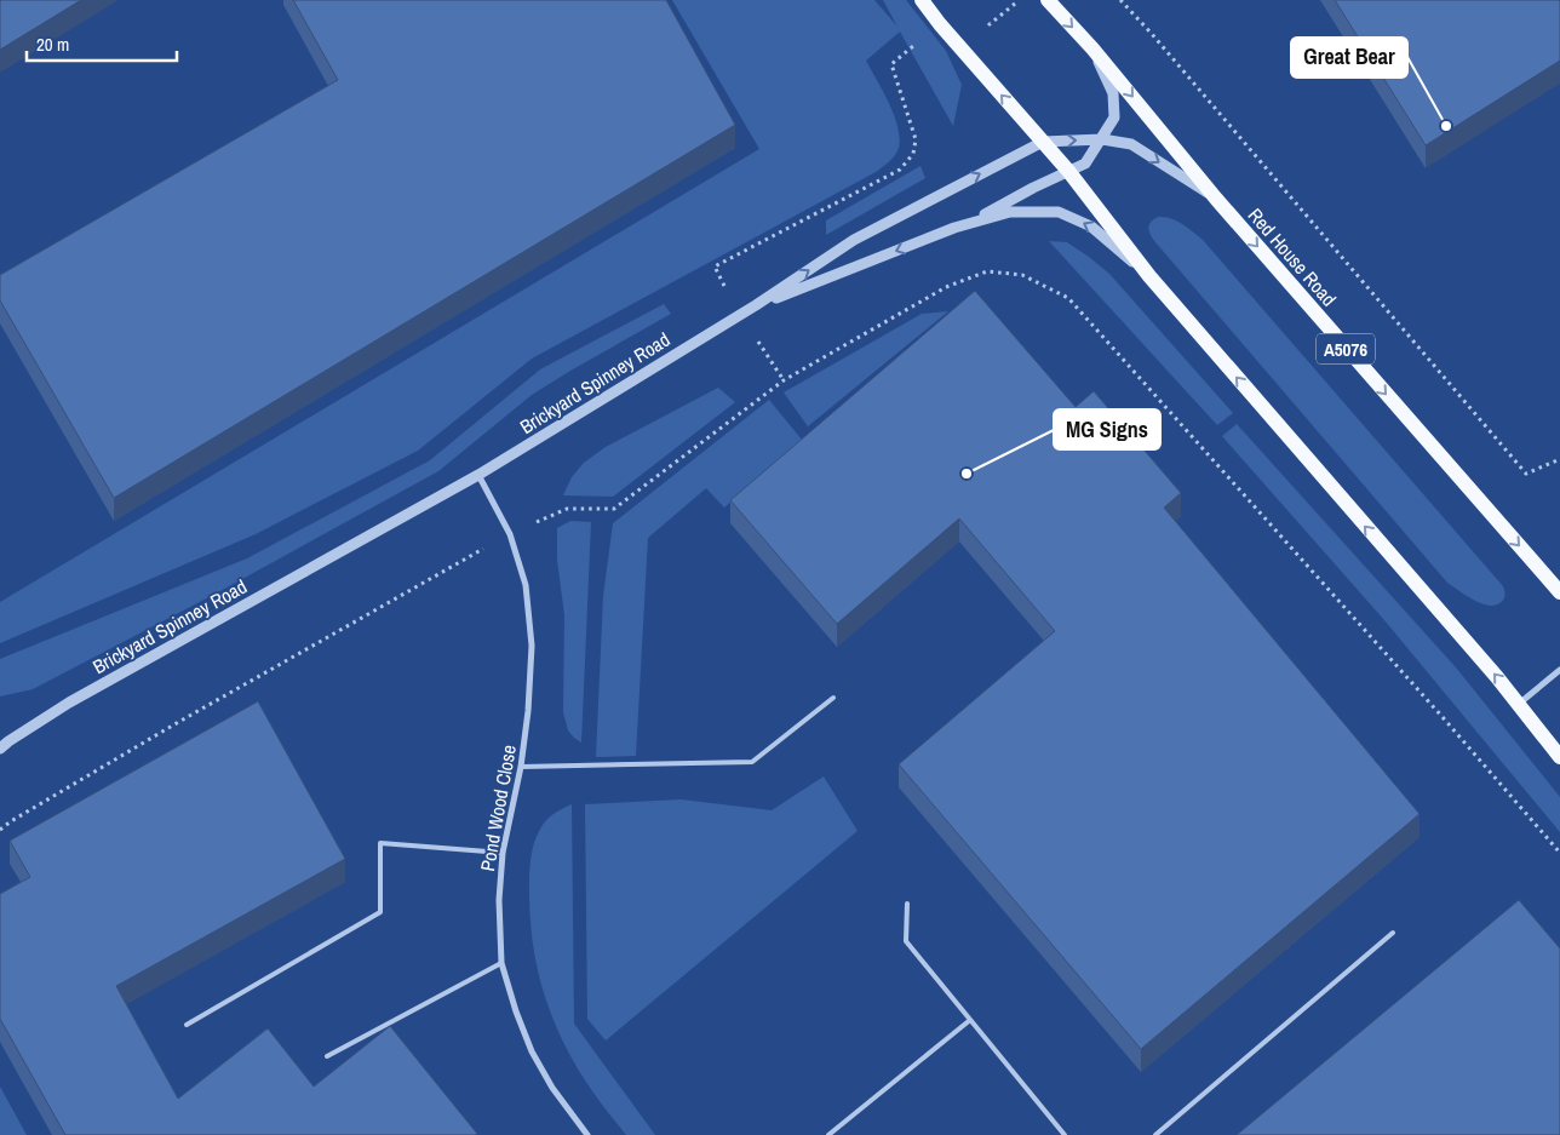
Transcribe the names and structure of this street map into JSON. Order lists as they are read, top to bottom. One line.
{"streets":{"main road":["Red House Road","A5076"],"street":["Brickyard Spinney Road","Pond Wood Close"]},"crossings":[["Red House Road","Brickyard Spinney Road"],["Brickyard Spinney Road","Pond Wood Close"]],"places":["Great Bear","MG Signs"],"scale_bar":"20 m"}
